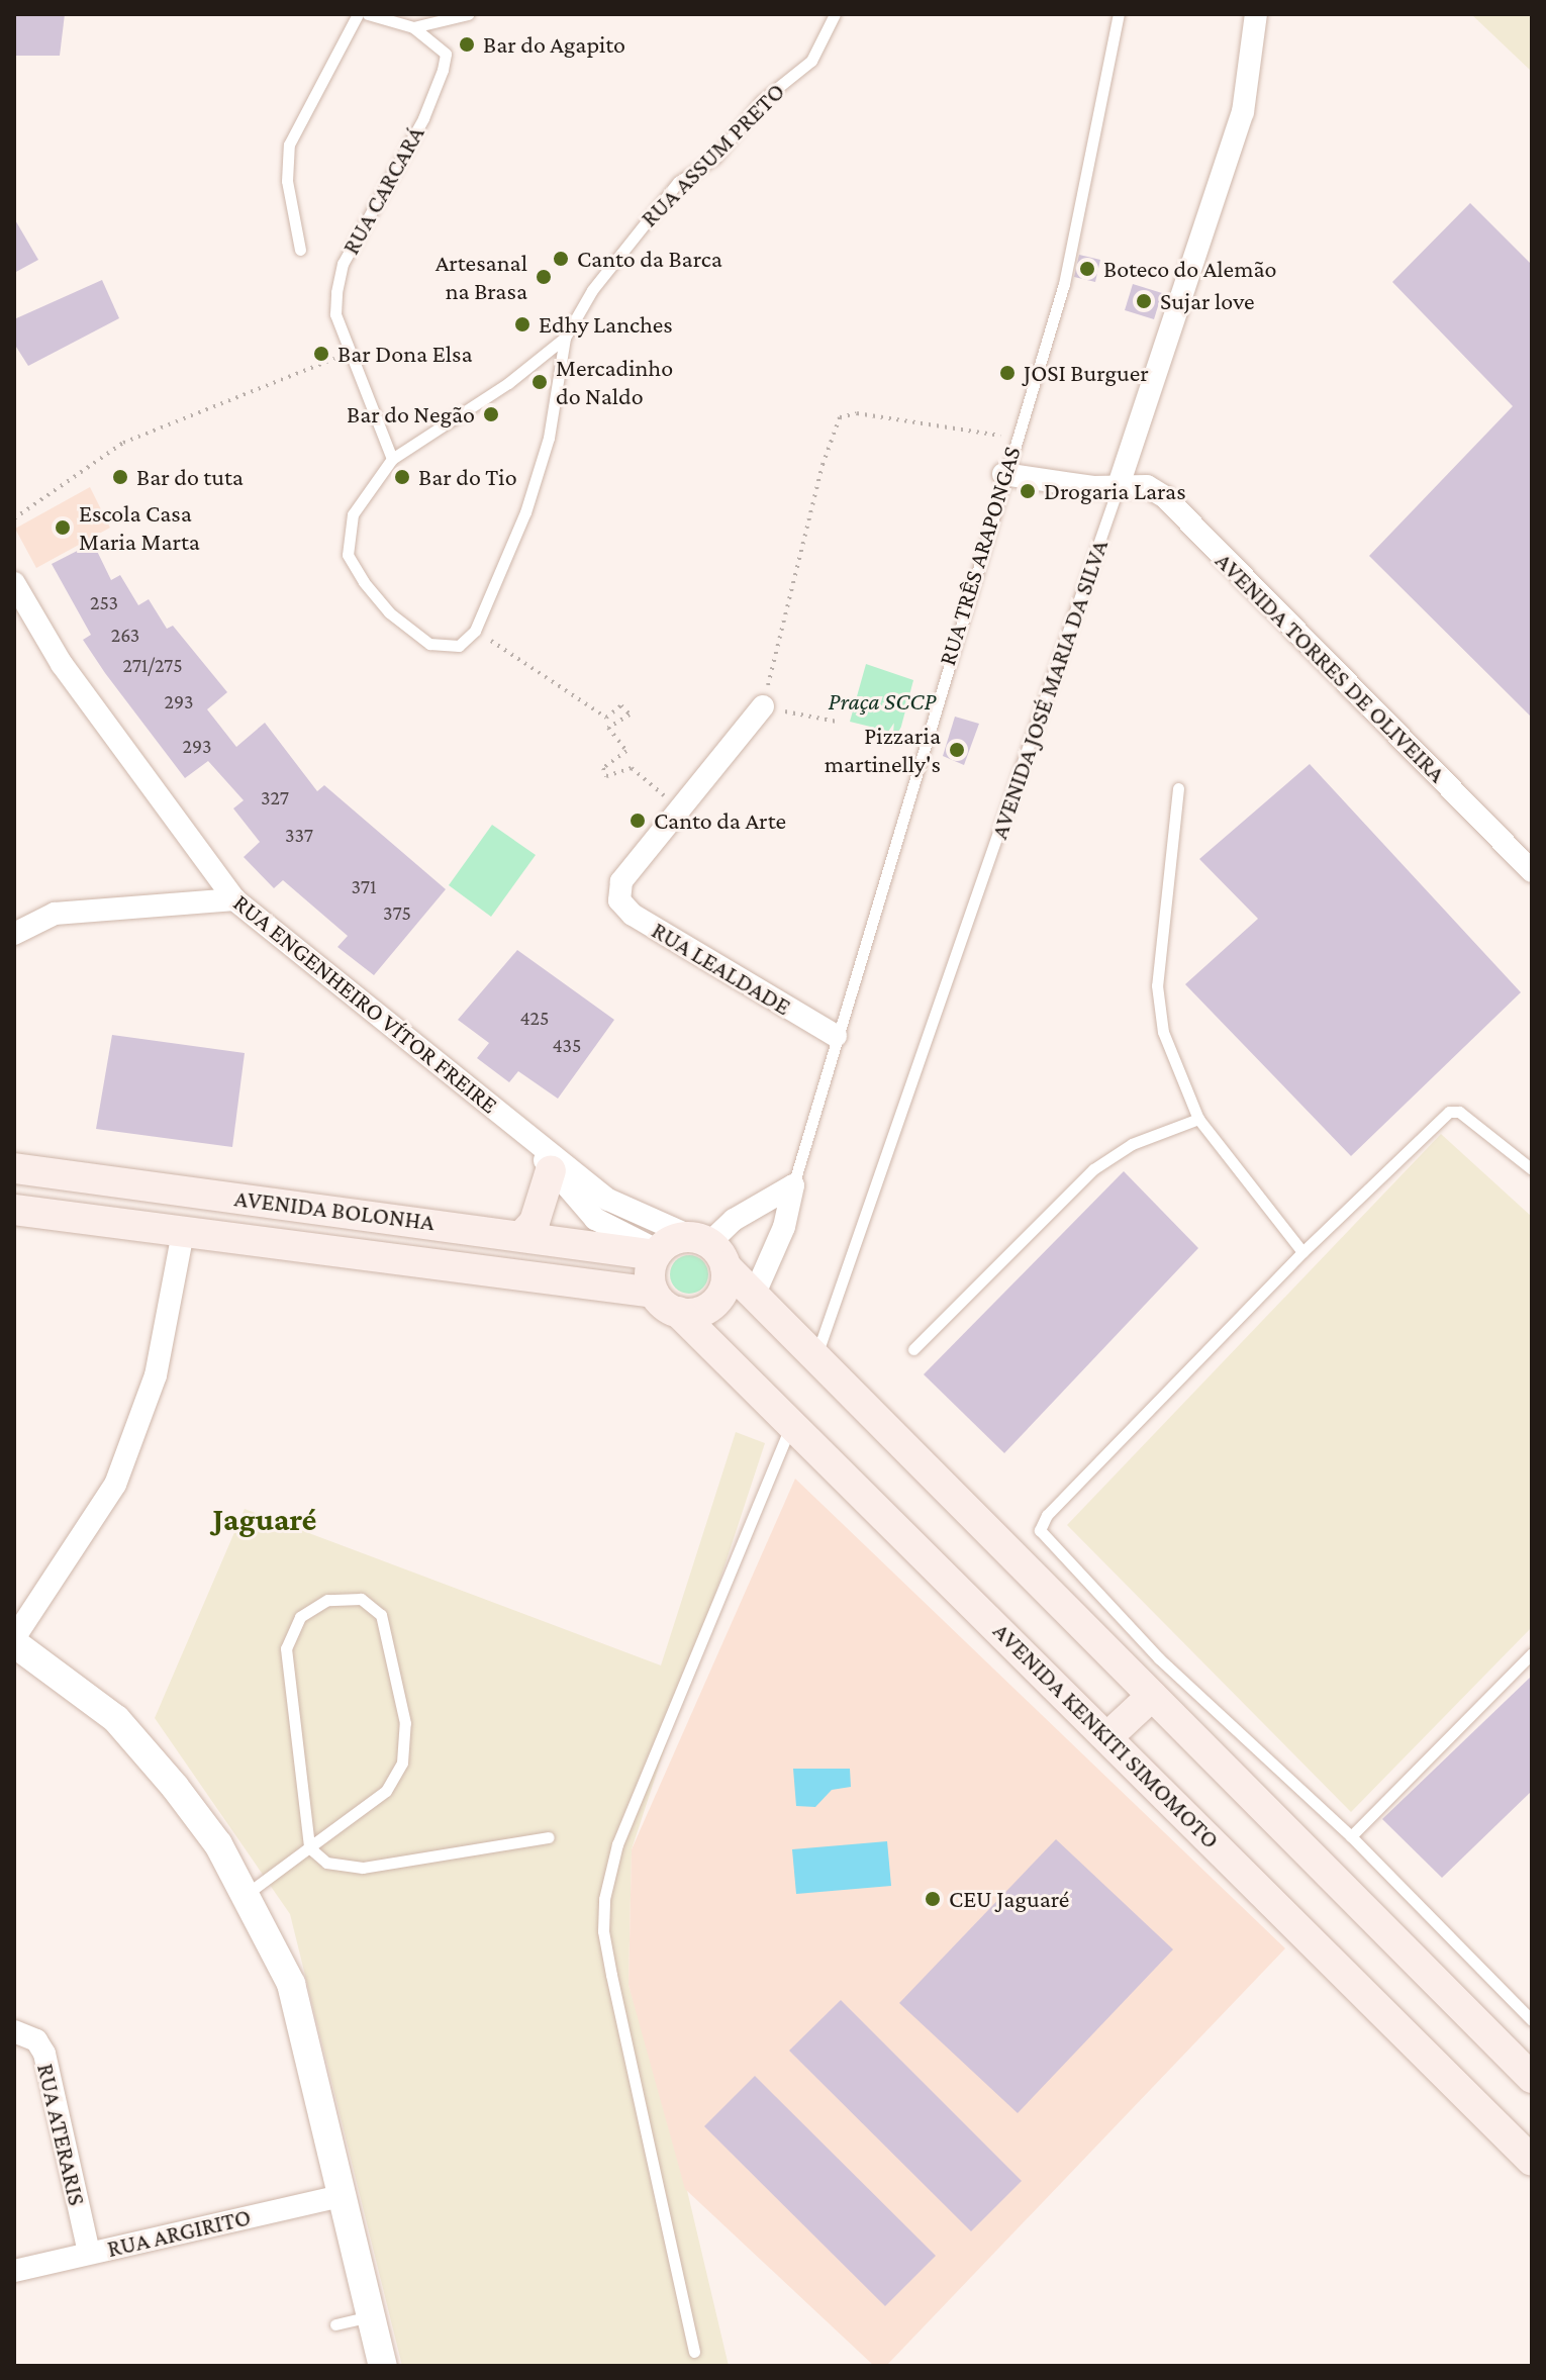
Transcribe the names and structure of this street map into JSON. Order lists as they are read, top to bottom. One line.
{"streets":{"main road":["AVENIDA BOLONHA","AVENIDA KENKITI SIMOMOTO"],"street":["AVENIDA TORRES DE OLIVEIRA","AVENIDA JOSÉ MARIA DA SILVA","RUA LEALDADE","RUA ENGENHEIRO VÍTOR FREIRE","RUA ATERARIS","RUA ARGIRITO"],"lane":["RUA ASSUM PRETO","RUA CARCARÁ","RUA TRÊS ARAPONGAS"]},"crossings":[["RUA ASSUM PRETO","RUA CARCARÁ"],["RUA TRÊS ARAPONGAS","AVENIDA TORRES DE OLIVEIRA"],["RUA TRÊS ARAPONGAS","RUA LEALDADE"],["AVENIDA TORRES DE OLIVEIRA","AVENIDA JOSÉ MARIA DA SILVA"],["RUA ENGENHEIRO VÍTOR FREIRE","AVENIDA BOLONHA"],["RUA ENGENHEIRO VÍTOR FREIRE","AVENIDA KENKITI SIMOMOTO"],["AVENIDA BOLONHA","AVENIDA KENKITI SIMOMOTO"],["RUA ATERARIS","RUA ARGIRITO"]],"districts":["Jaguaré"],"parks":["Praça SCCP"],"places":["Bar do Agapito","Canto da Barca","Boteco do Alemão","Artesanal na Brasa","Sujar love","Edhy Lanches","Bar Dona Elsa","JOSI Burguer","Mercadinho do Naldo","Bar do Negão","Bar do tuta","Bar do Tio","Drogaria Laras","Escola Casa Maria Marta","Pizzaria martinelly's","Canto da Arte","CEU Jaguaré"],"house_numbers":["253","263","271/275","293","293","327","337","371","375","425","435"]}
